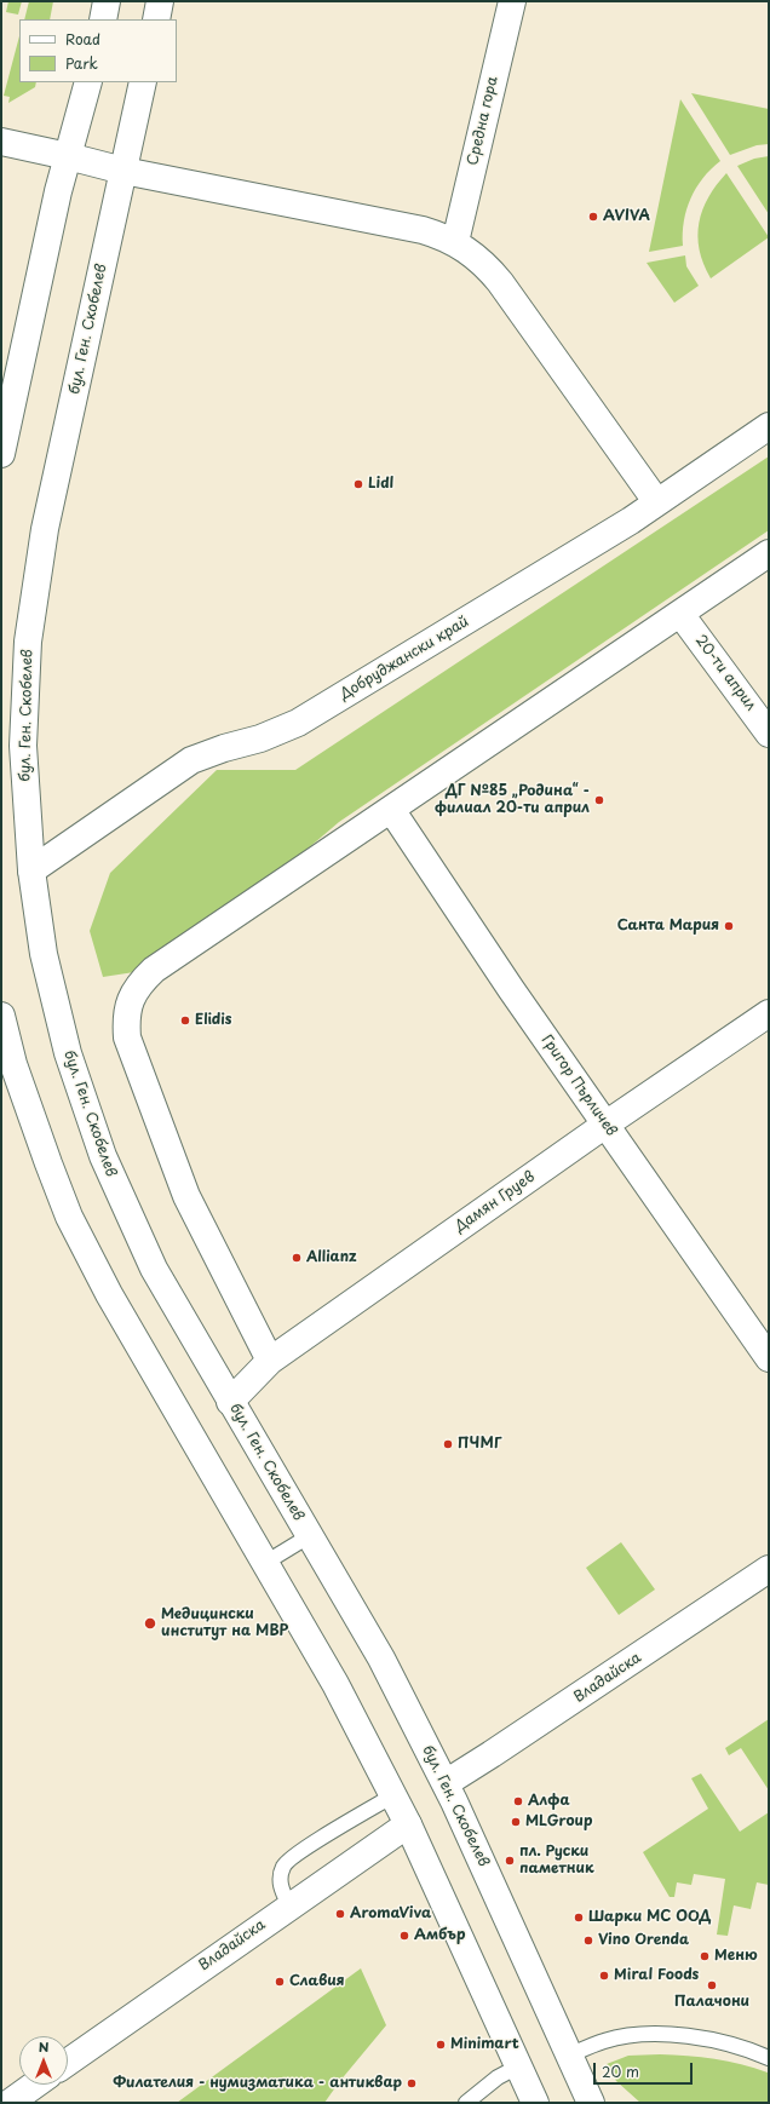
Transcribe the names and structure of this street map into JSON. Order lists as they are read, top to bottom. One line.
{"streets":{"street":["Средна гора","бул. Ген. Скобелев","Добруджански край","20-ти април","Григор Пърличев","Дамян Груев","Владайска"]},"crossings":[["бул. Ген. Скобелев","Добруджански край"],["бул. Ген. Скобелев","Дамян Груев"],["бул. Ген. Скобелев","Владайска"],["Григор Пърличев","Дамян Груев"]],"places":["AVIVA","Lidl","ДГ №85 „Родина“ - филиал 20-ти април","Санта Мария","Elidis","Allianz","ПЧМГ","Медицински институт на МВР","Алфа","MLGroup","пл. Руски паметник","AromaViva","Шарки МС ООД","Амбър","Vino Orenda","Меню","Miral Foods","Славия","Палачони","Minimart","Филателия - нумизматика - антиквар"],"legend":["Road","Park"],"scale_bar":"20 m","north":"top"}
